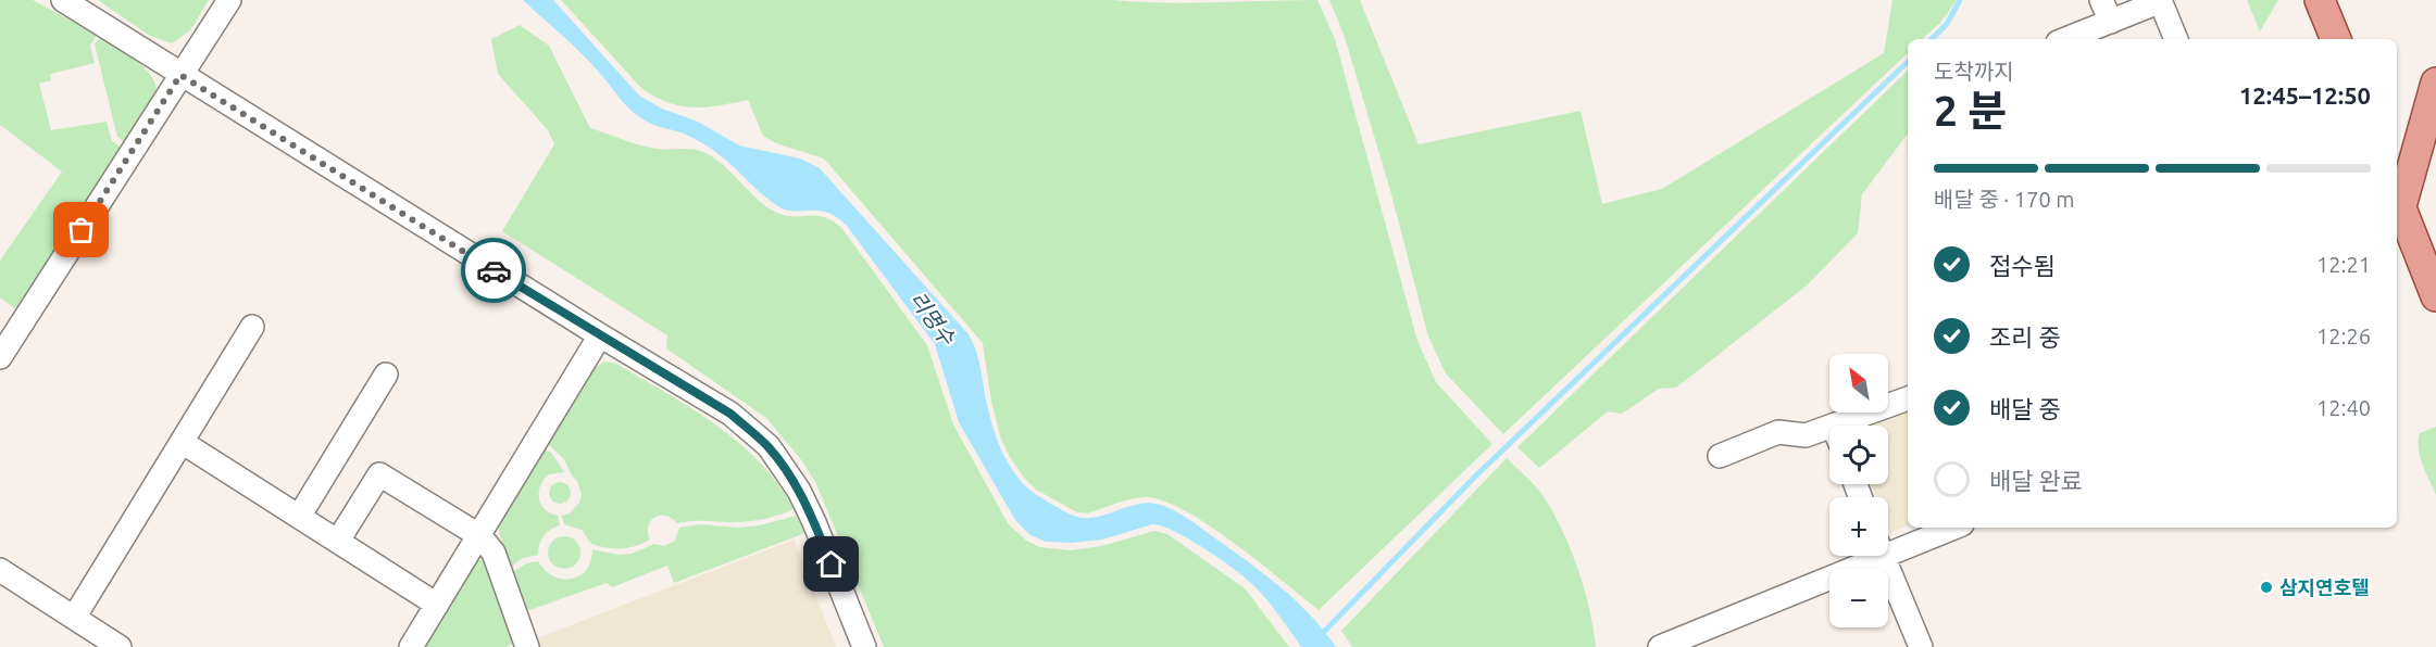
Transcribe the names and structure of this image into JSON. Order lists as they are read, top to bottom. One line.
{"water":["리명수"],"places":["삼지연호텔"],"north":"top left","page":{"heading":["2 분","도착까지","12:45–12:50"],"bar":"배달 중 · 170 m","list":[["접수됨","12:21"],["조리 중","12:26"],["배달 중","12:40"],"배달 완료"],"map_buttons":["+","−"]}}
